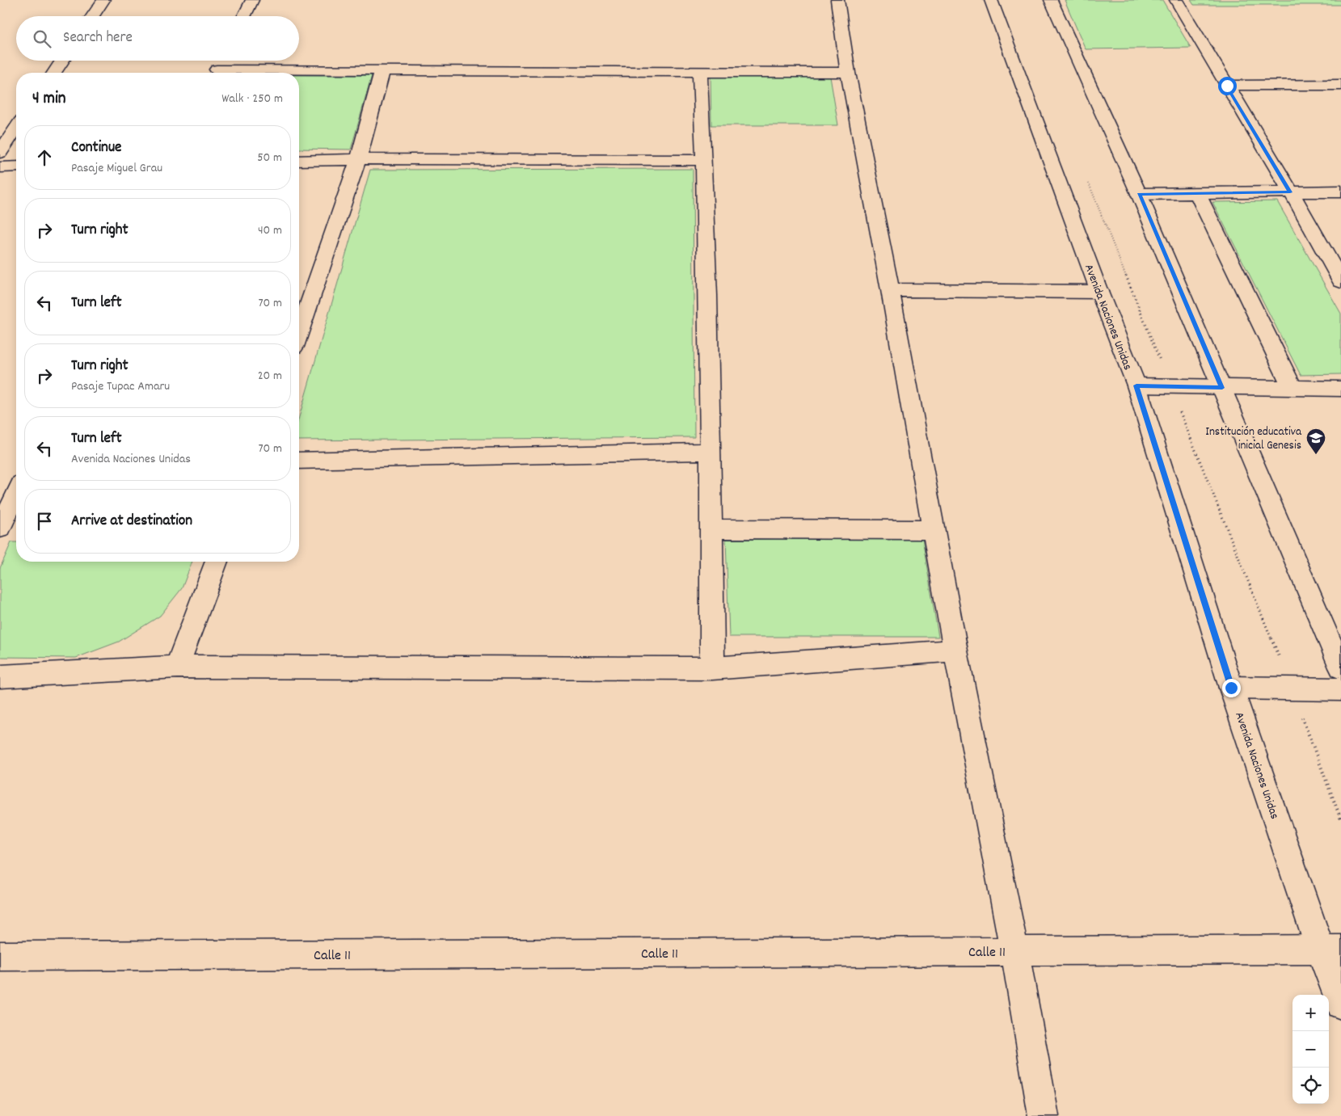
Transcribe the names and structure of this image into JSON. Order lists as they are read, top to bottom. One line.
{"streets":{"street":["Avenida Naciones Unidas","Calle 11"]},"crossings":[["Avenida Naciones Unidas","Calle 11"]],"places":{"school or university":["Institución educativa inicial Genesis"]},"page":{"search":"Search here","heading":["4 min","Walk · 250 m"],"list":[["Continue","Pasaje Miguel Grau","50 m"],["Turn right","40 m"],["Turn left","70 m"],["Turn right","Pasaje Tupac Amaru","20 m"],["Turn left","Avenida Naciones Unidas","70 m"],"Arrive at destination"],"map_buttons":["+","−"]}}
